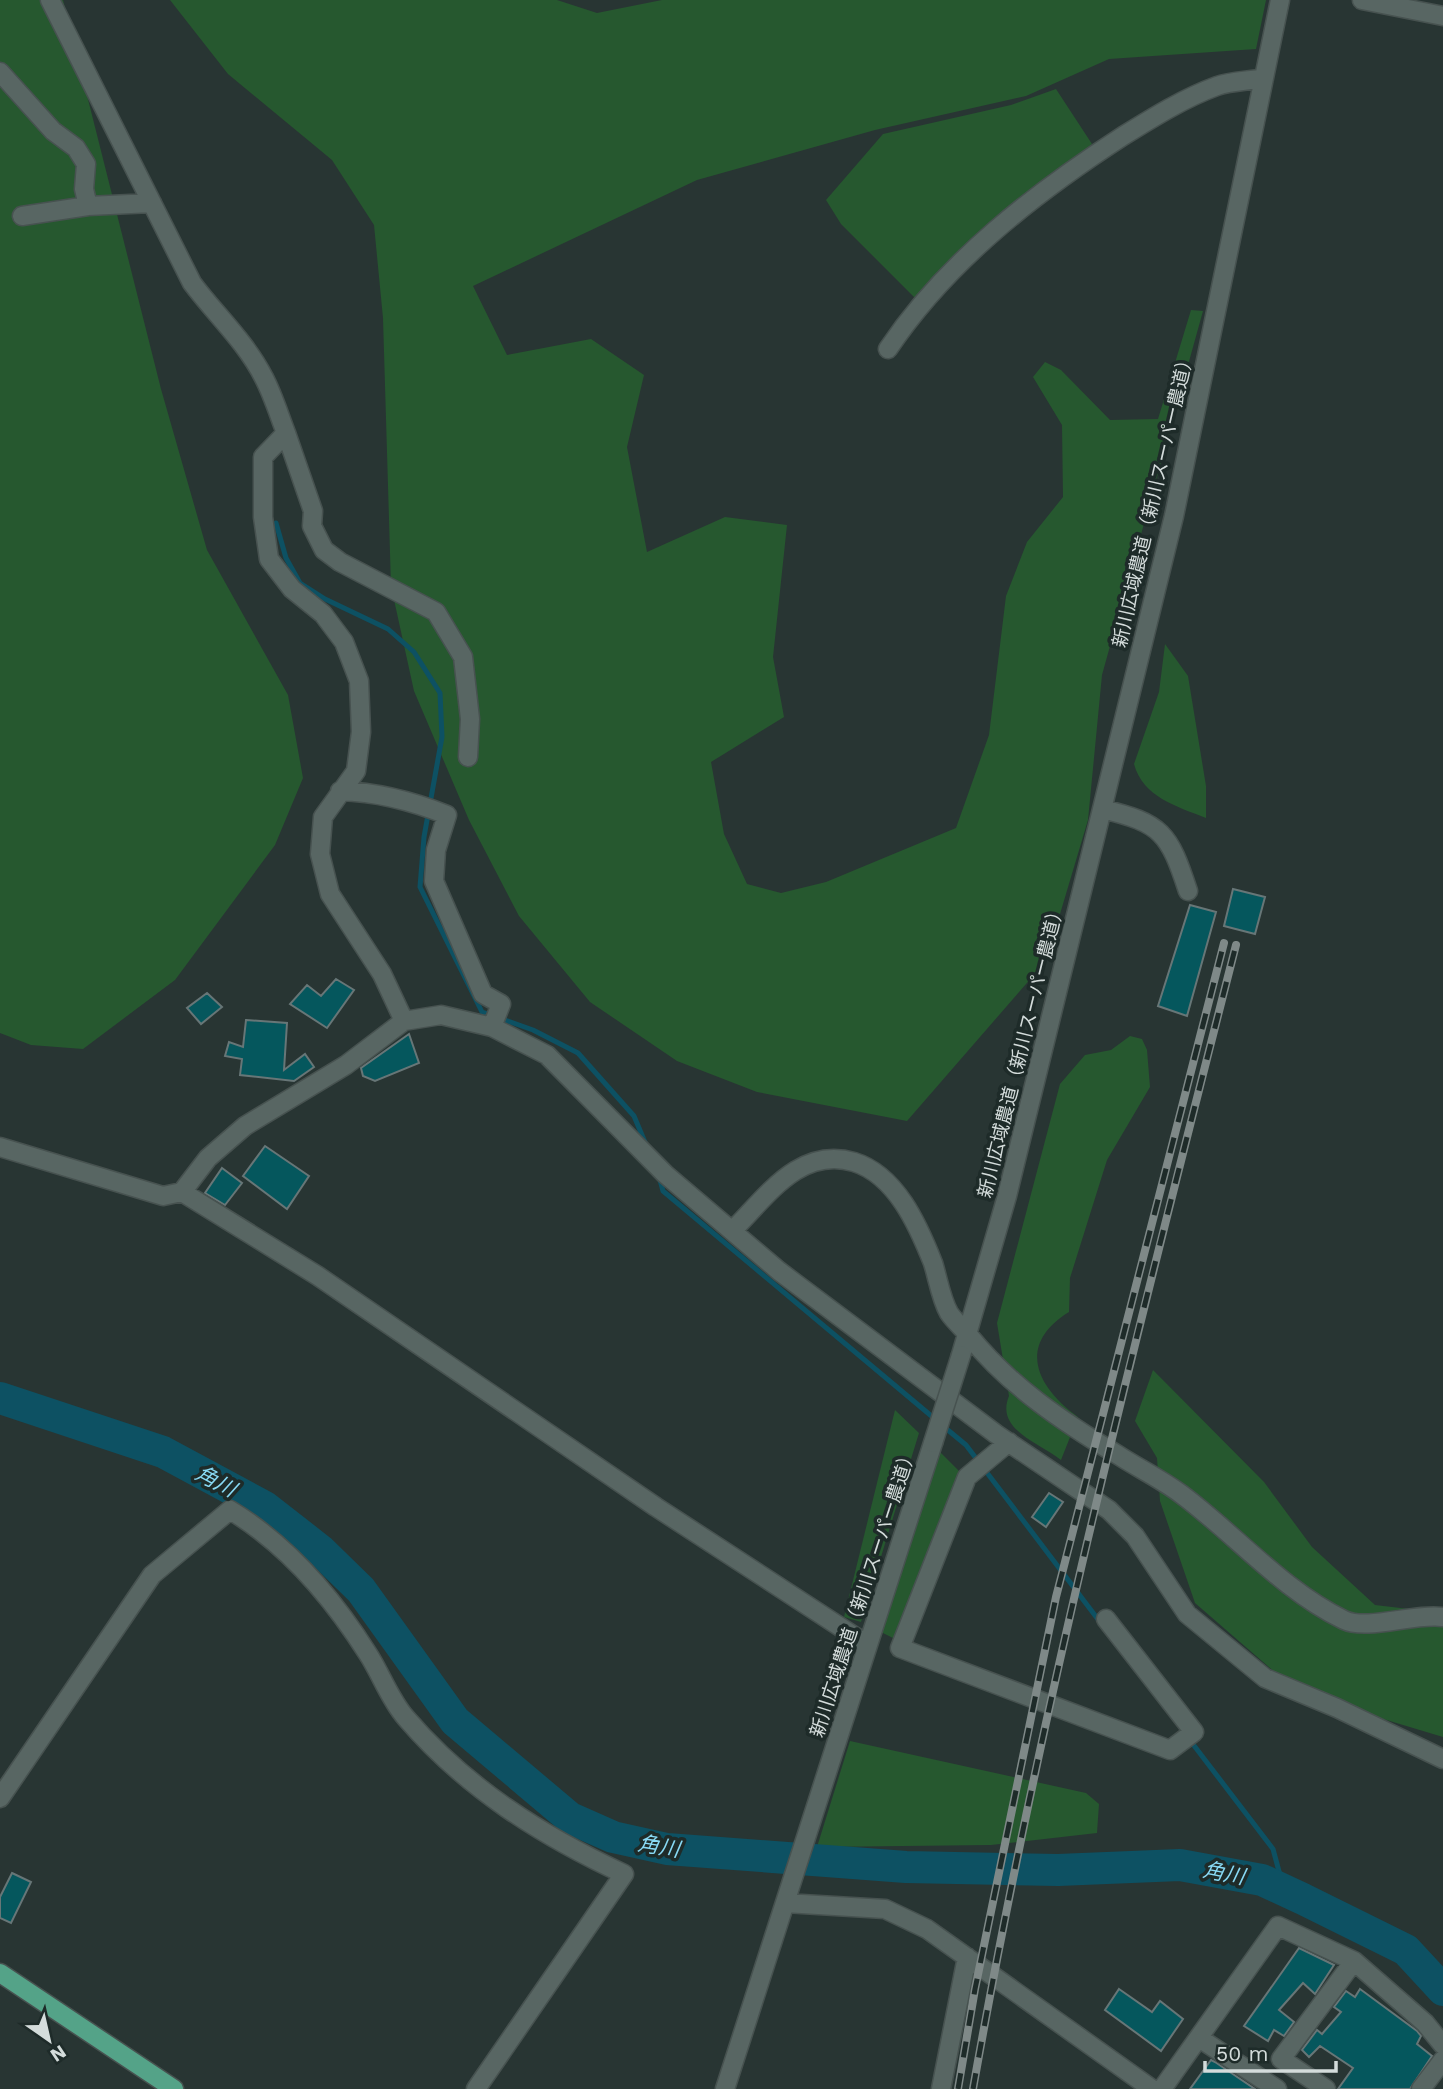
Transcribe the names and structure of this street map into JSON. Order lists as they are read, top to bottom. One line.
{"streets":{"street":["新川広域農道（新川スーパー農道）"]},"water":["角川"],"scale_bar":"50 m","north":"bottom right"}
